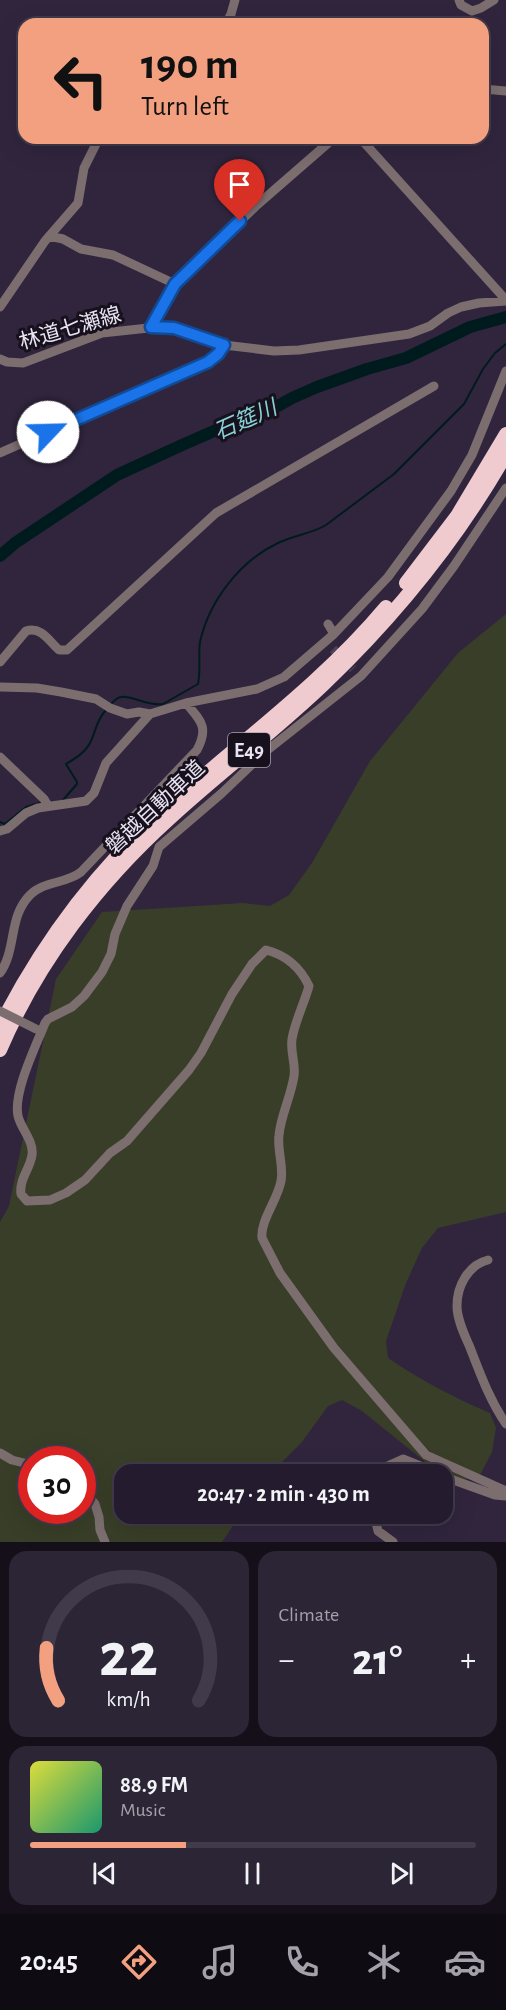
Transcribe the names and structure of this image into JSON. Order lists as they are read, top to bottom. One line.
{"streets":{"highway":["E49","磐越自動車道"],"street":["林道七瀬線"]},"water":["石筵川"],"page":{"turn":["190 m","Turn left"],"limit":"30","trip":"20:47 · 2 min · 430 m","tile":"Climate","heat":["−","21°","+"],"song":["88.9 FM","Music"],"tabs":"20:45","gauge":["22","km/h"]}}
